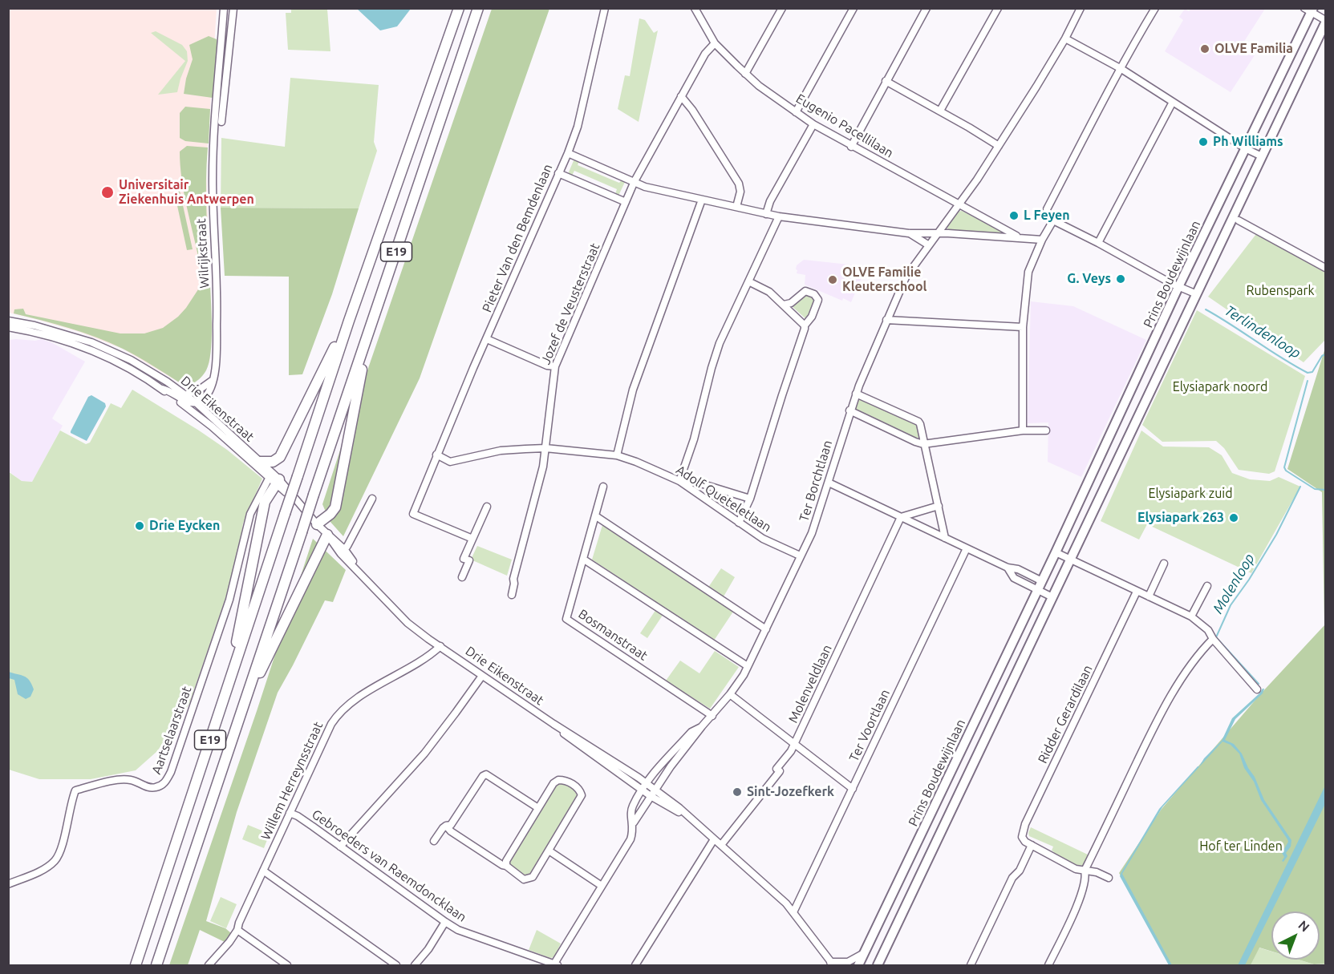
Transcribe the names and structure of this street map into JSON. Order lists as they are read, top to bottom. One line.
{"streets":{"highway":["E19"],"main road":["Prins Boudewijnlaan"],"street":["Eugenio Pacellilaan","Pieter Van den Bemdenlaan","Wilrijkstraat","Jozef de Veusterstraat","Drie Eikenstraat","Ter Borchtlaan","Adolf Queteletlaan","Bosmanstraat","Molenveldlaan","Ridder Gerardilaan","Ter Voortlaan","Aartselaarstraat","Willem Herreynsstraat","Gebroeders van Raemdoncklaan"]},"crossings":[["Eugenio Pacellilaan","Jozef de Veusterstraat"],["Eugenio Pacellilaan","Ter Borchtlaan"],["Pieter Van den Bemdenlaan","Adolf Queteletlaan"],["Wilrijkstraat","Drie Eikenstraat"],["Jozef de Veusterstraat","Adolf Queteletlaan"],["Drie Eikenstraat","Ter Borchtlaan"],["Drie Eikenstraat","Molenveldlaan"],["Drie Eikenstraat","Ter Voortlaan"],["Drie Eikenstraat","Aartselaarstraat"],["Drie Eikenstraat","Willem Herreynsstraat"],["Ter Borchtlaan","Adolf Queteletlaan"],["Ter Borchtlaan","Bosmanstraat"],["Willem Herreynsstraat","Gebroeders van Raemdoncklaan"]],"water":["Terlindenloop","Molenloop"],"parks":["Rubenspark","Elysiapark noord","Elysiapark zuid","Hof ter Linden"],"places":["OLVE Familia","Ph Williams","Universitair Ziekenhuis Antwerpen","L Feyen","G. Veys","OLVE Familie Kleuterschool","Elysiapark 263","Drie Eycken","Sint-Jozefkerk"],"north":"top right"}
